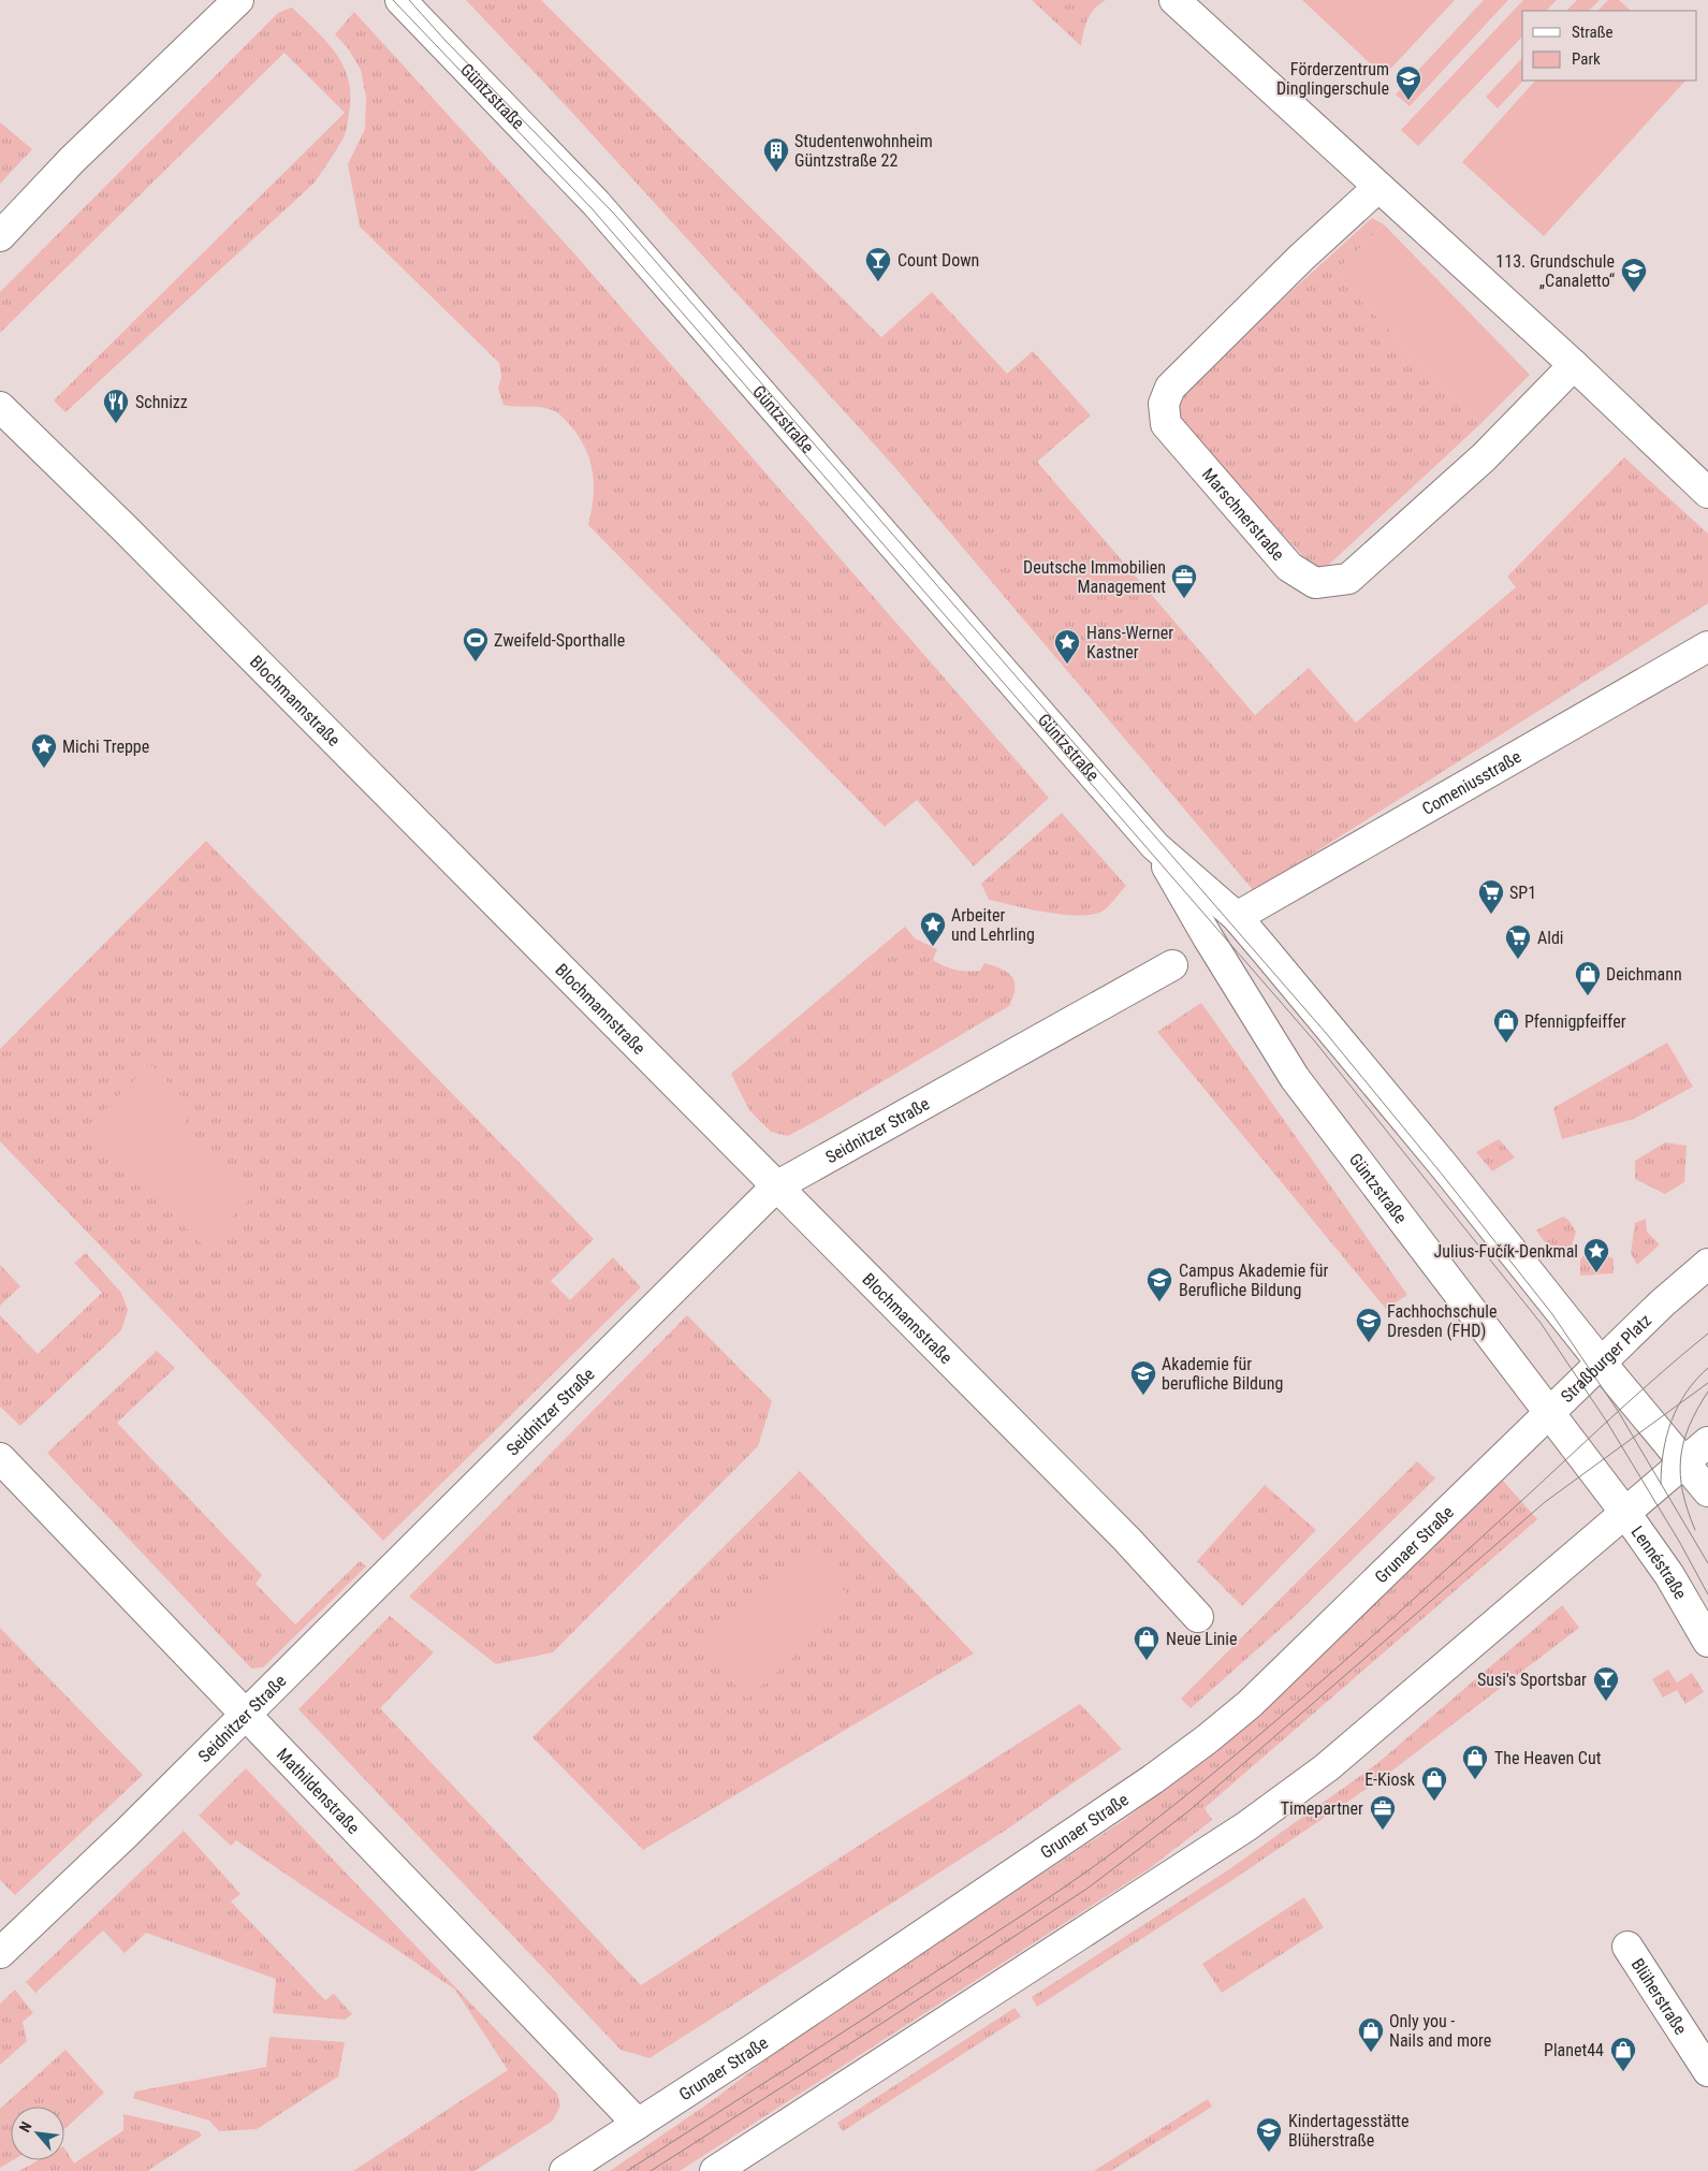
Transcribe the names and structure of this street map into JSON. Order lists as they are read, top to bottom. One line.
{"streets":{"street":["Güntzstraße","Marschnerstraße","Blochmannstraße","Comeniusstraße","Seidnitzer Straße","Straßburger Platz","Grunaer Straße","Lennéstraße","Mathildenstraße","Blüherstraße"]},"crossings":[["Güntzstraße","Comeniusstraße"],["Güntzstraße","Straßburger Platz"],["Güntzstraße","Grunaer Straße"],["Güntzstraße","Lennéstraße"],["Blochmannstraße","Seidnitzer Straße"],["Seidnitzer Straße","Mathildenstraße"],["Straßburger Platz","Grunaer Straße"],["Grunaer Straße","Mathildenstraße"]],"places":{"school or university":["Förderzentrum Dinglingerschule","113. Grundschule „Canaletto“","Campus Akademie für Berufliche Bildung","Fachhochschule Dresden (FHD)","Akademie für berufliche Bildung","Kindertagesstätte Blüherstraße"],"building":["Studentenwohnheim Güntzstraße 22"],"bar":["Count Down","Susi's Sportsbar"],"restaurant":["Schnizz"],"office":["Deutsche Immobilien Management","Timepartner"],"sports":["Zweifeld-Sporthalle"],"place":["Hans-Werner Kastner","Michi Treppe","Arbeiter und Lehrling","Julius-Fučík-Denkmal"],"supermarket":["SP1","Aldi"],"shop":["Deichmann","Pfennigpfeiffer","Neue Linie","The Heaven Cut","E-Kiosk","Only you - Nails and more","Planet44"]},"legend":["Straße","Park"],"north":"top left"}
